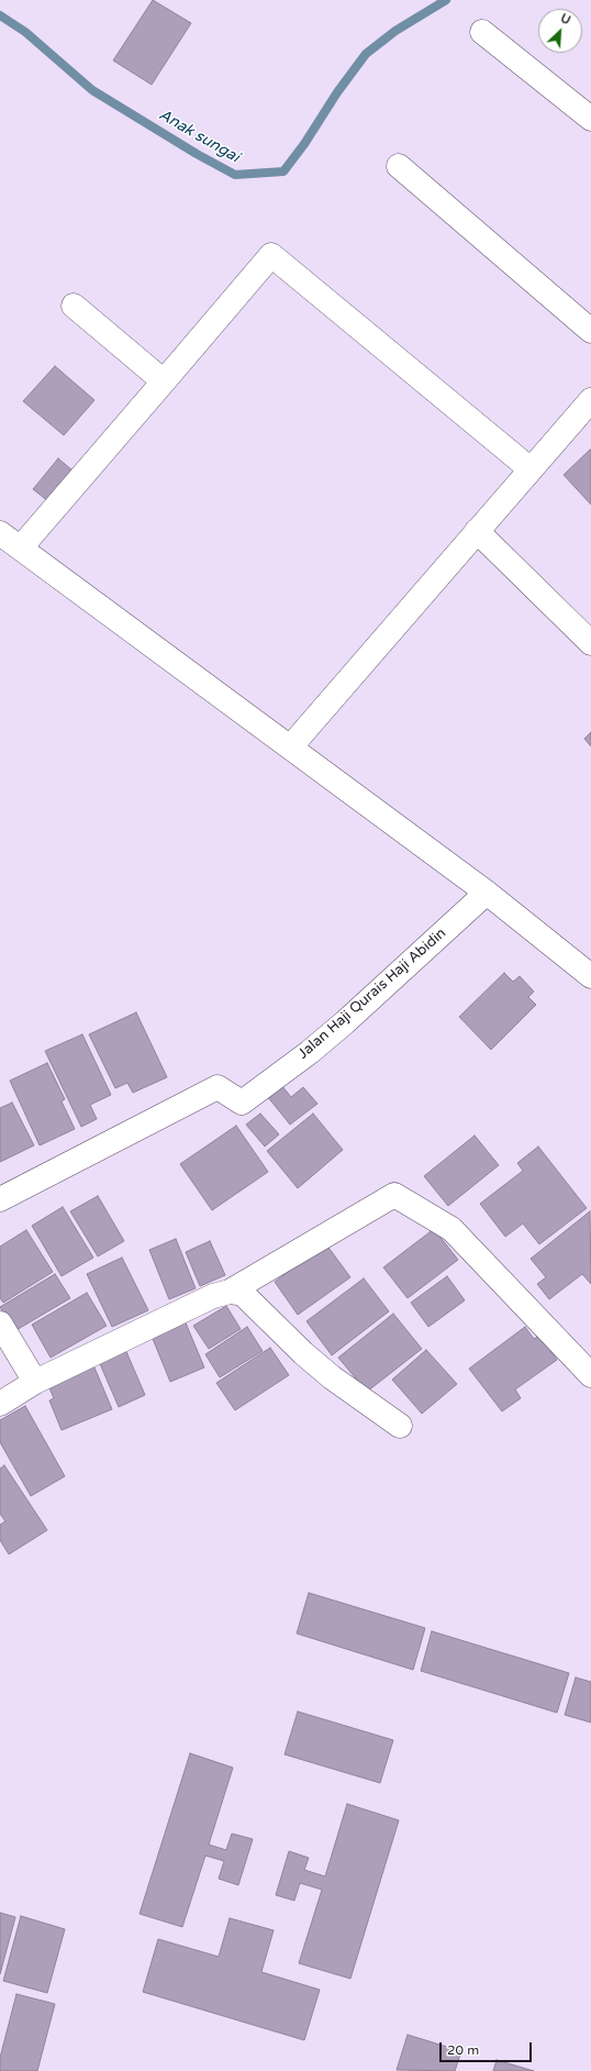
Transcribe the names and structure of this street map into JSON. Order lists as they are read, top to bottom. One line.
{"streets":{"street":["Jalan Haji Qurais Haji Abidin"]},"water":["Anak sungai"],"scale_bar":"20 m","north":"top right"}
